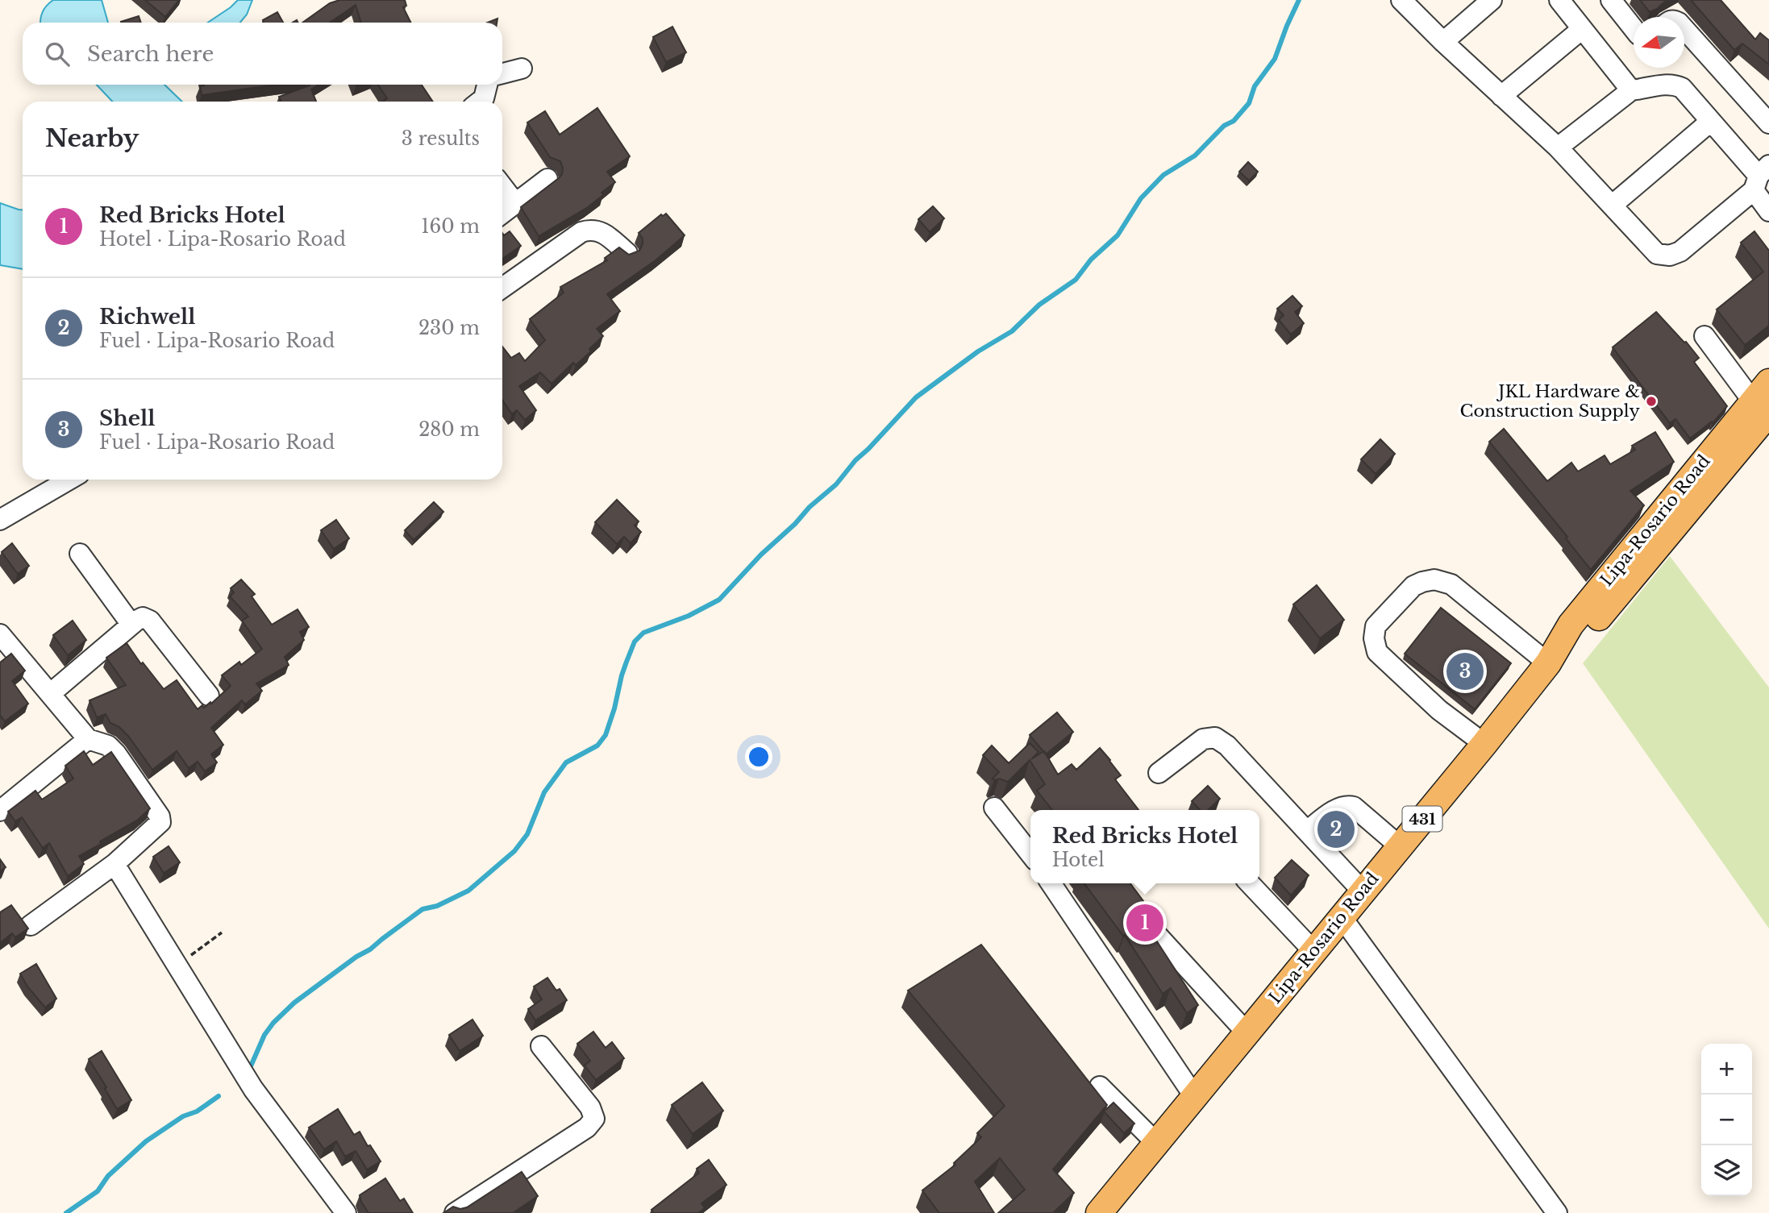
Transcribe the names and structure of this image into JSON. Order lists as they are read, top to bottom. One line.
{"streets":{"main road":["Lipa-Rosario Road","431"]},"places":["JKL Hardware & Construction Supply"],"north":"left","page":{"search":"Search here","heading":["Nearby","3 results"],"list":[{"mark":"1","name":"Red Bricks Hotel","note":"Hotel · Lipa-Rosario Road","value":"160 m"},{"mark":"2","name":"Richwell","note":"Fuel · Lipa-Rosario Road","value":"230 m"},{"mark":"3","name":"Shell","note":"Fuel · Lipa-Rosario Road","value":"280 m"}],"pins":["3","2","1"],"popup":["Red Bricks Hotel","Hotel"],"map_buttons":["+","−"]}}
